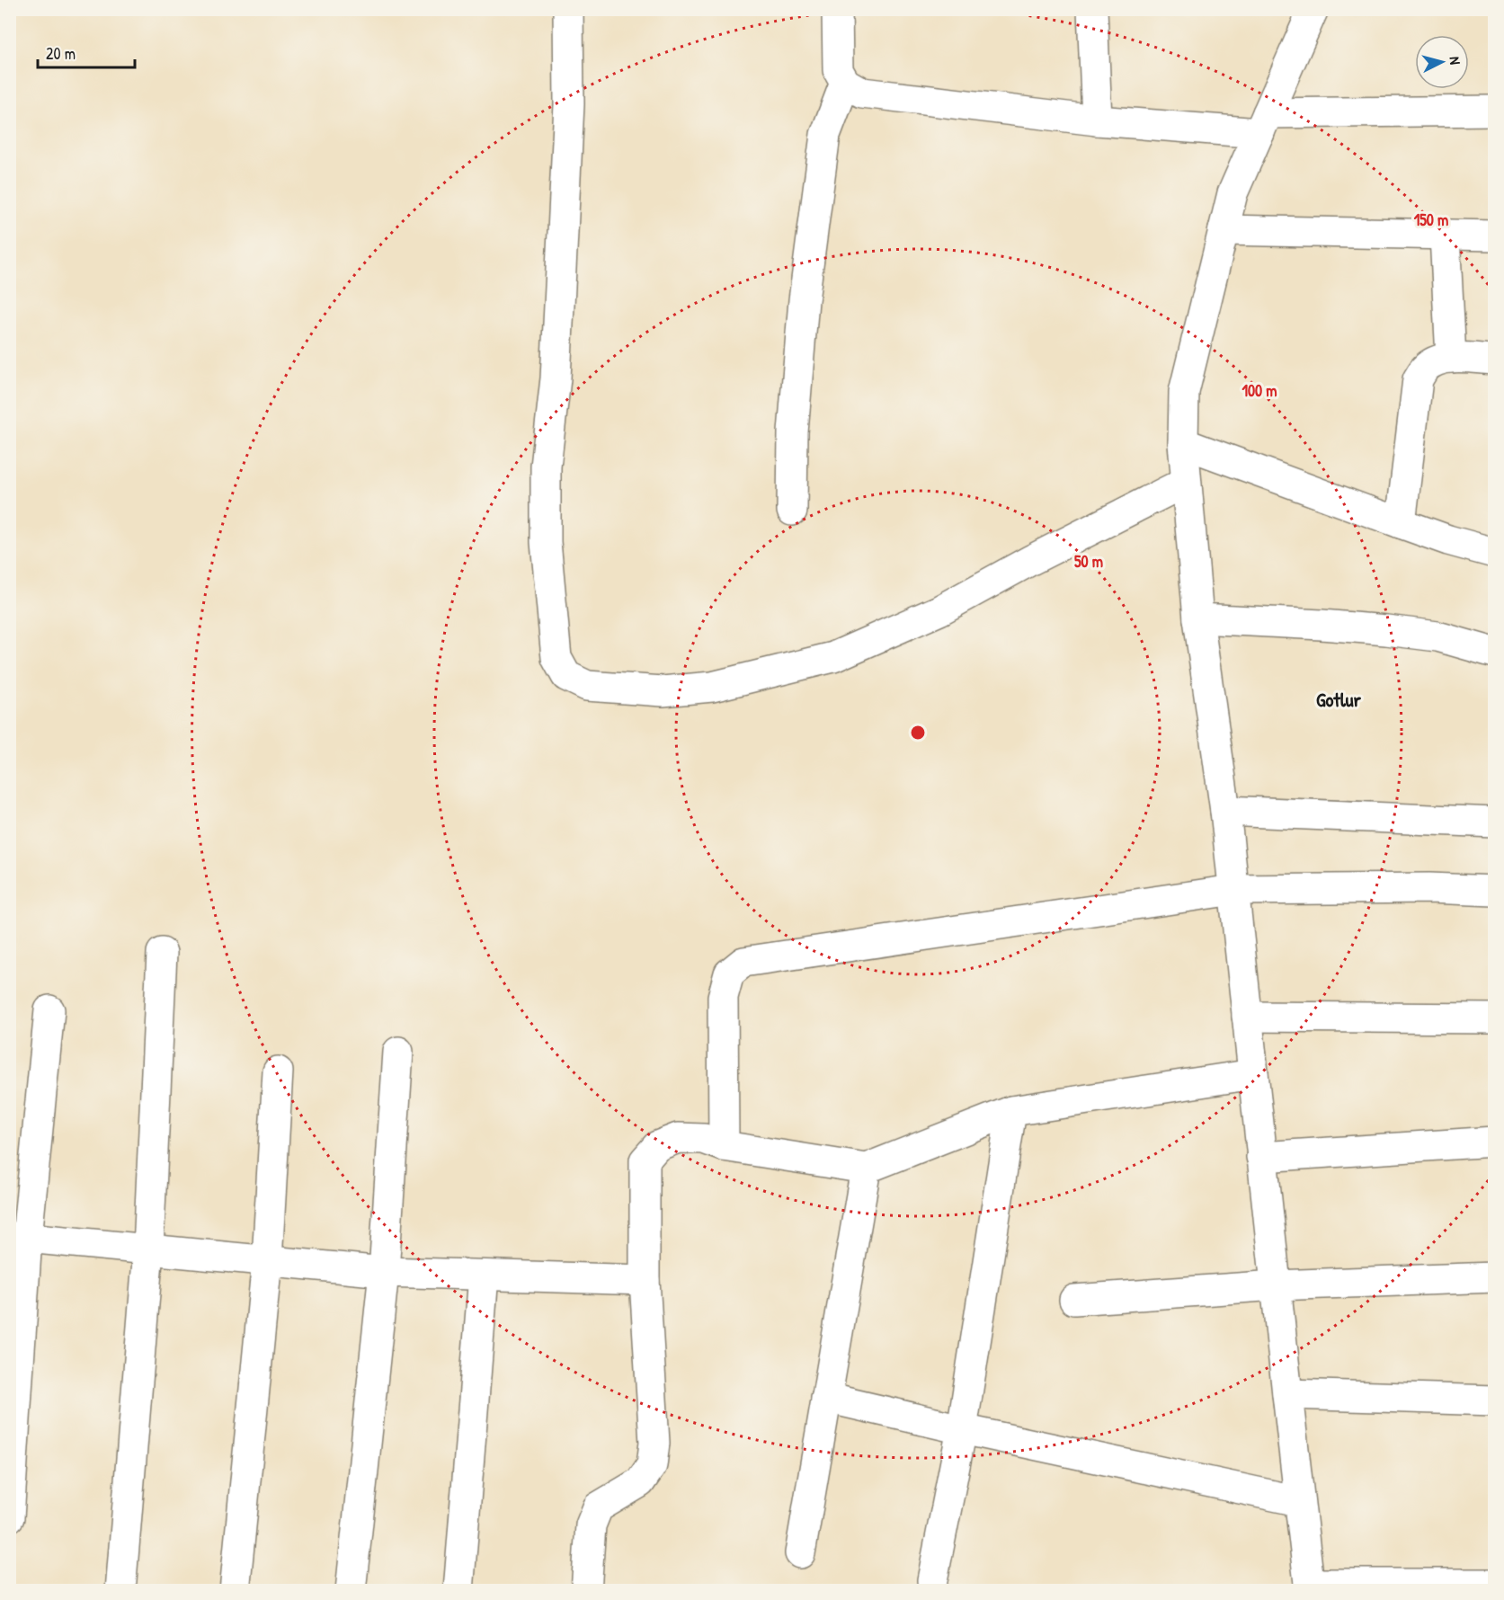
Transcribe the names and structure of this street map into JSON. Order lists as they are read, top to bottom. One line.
{"districts":["Gotlur"],"scale_bar":"20 m","north":"right","rings":["150 m","100 m","50 m"]}
